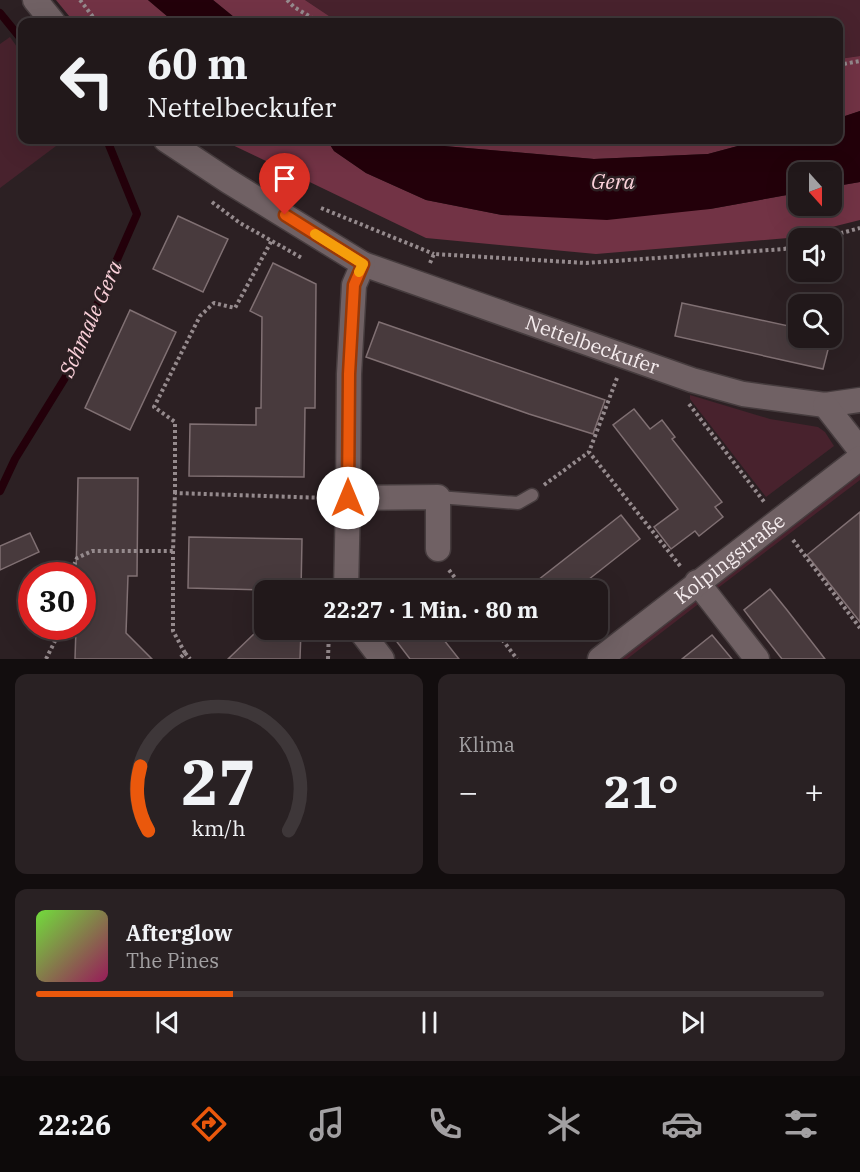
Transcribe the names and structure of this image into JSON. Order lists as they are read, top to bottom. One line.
{"streets":{"street":["Nettelbeckufer","Kolpingstraße"]},"water":["Gera","Schmale Gera"],"north":"bottom","page":{"turn":["60 m","Nettelbeckufer"],"limit":"30","trip":"22:27 · 1 Min. · 80 m","tile":"Klima","heat":["−","21°","+"],"song":["Afterglow","The Pines"],"tabs":"22:26","gauge":["27","km/h"]}}
